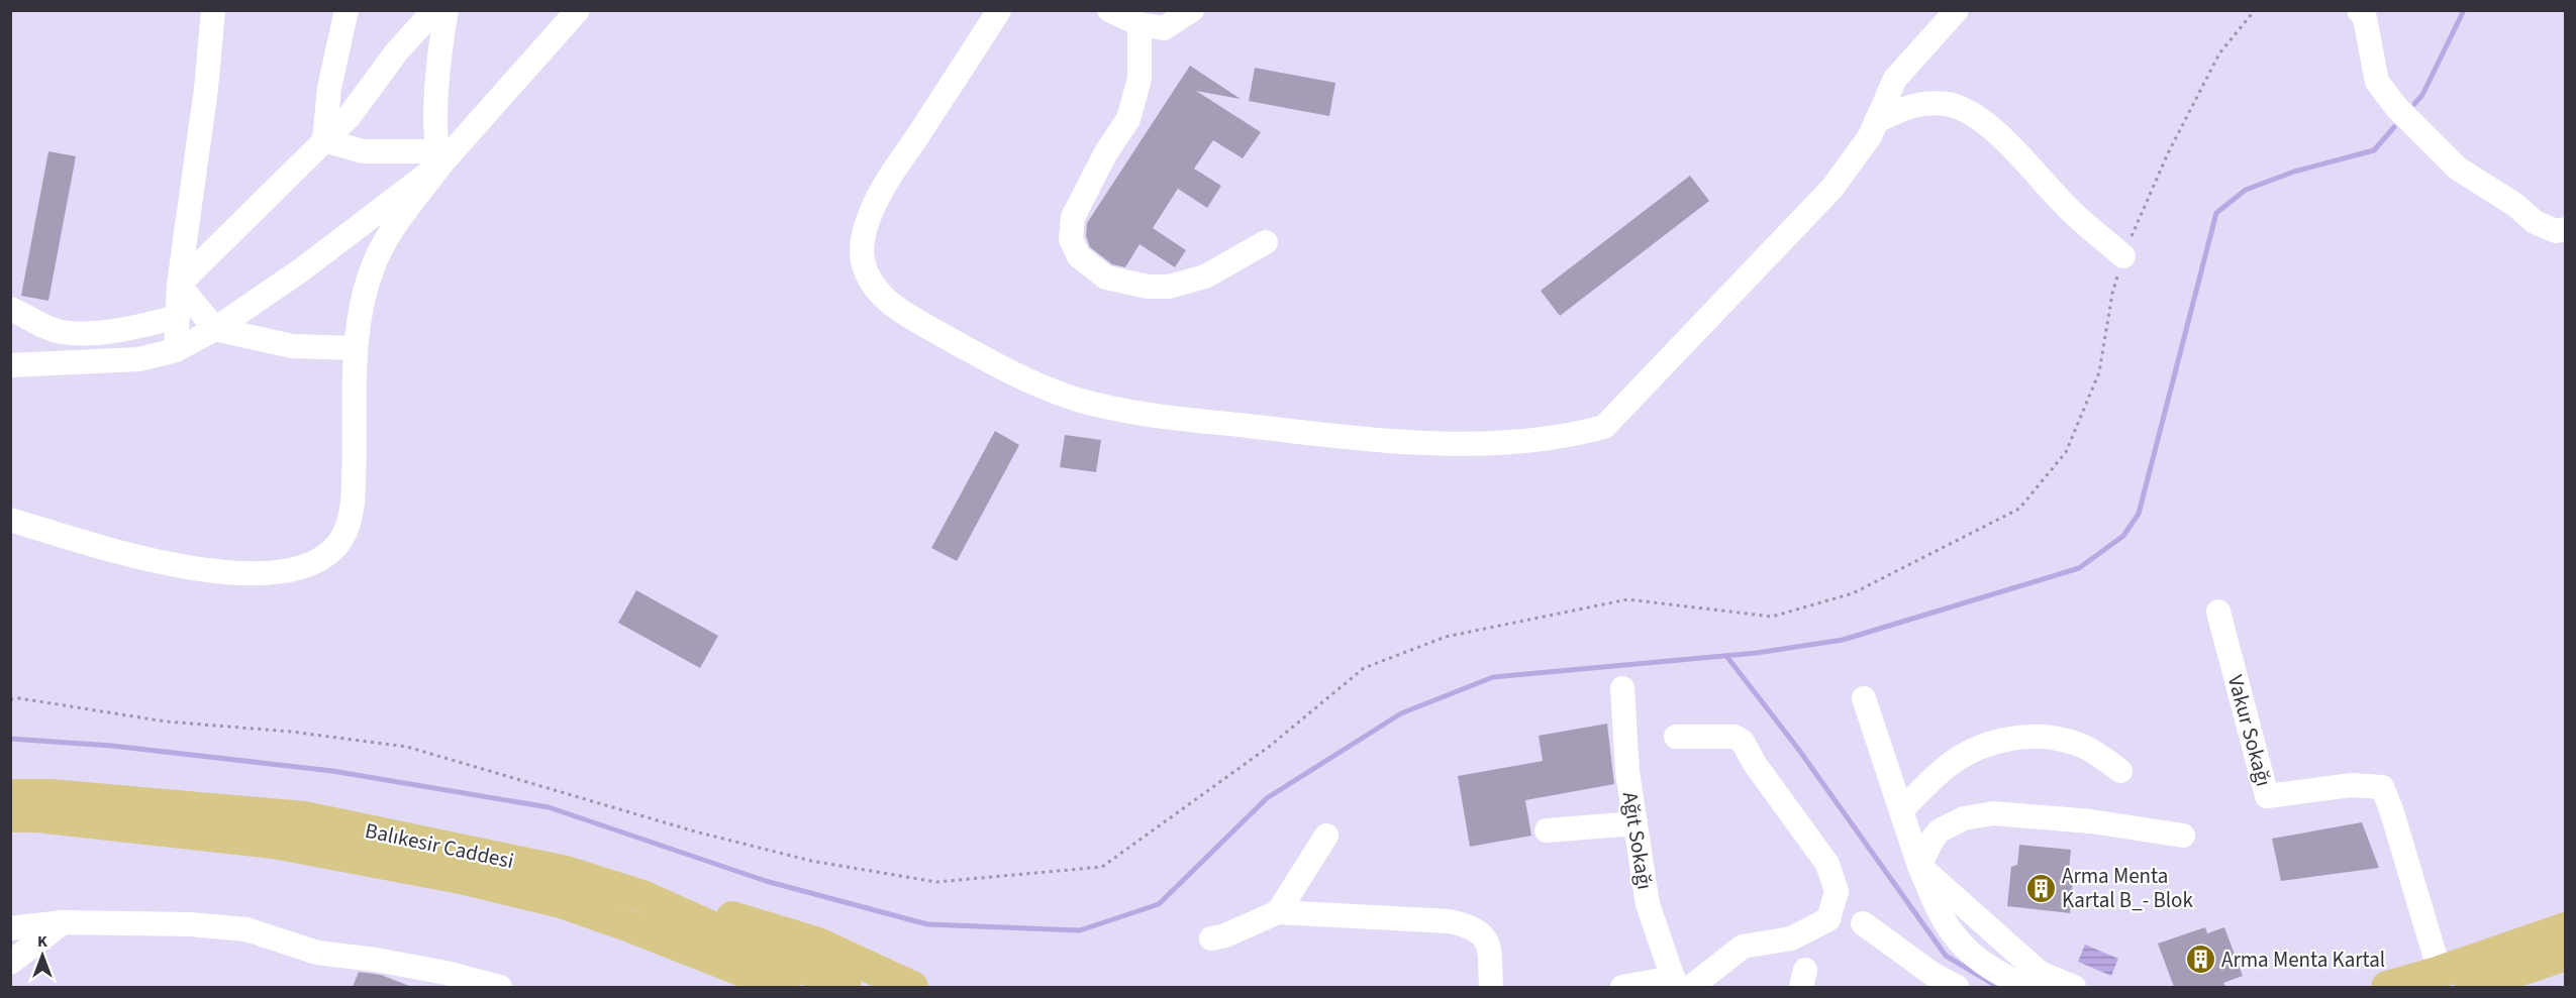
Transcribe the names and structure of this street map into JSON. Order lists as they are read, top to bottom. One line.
{"streets":{"main road":["Balıkesir Caddesi"],"street":["Vakur Sokağı","Ağıt Sokağı"]},"places":{"building":["Arma Menta Kartal B_- Blok","Arma Menta Kartal"]},"north":"top"}
